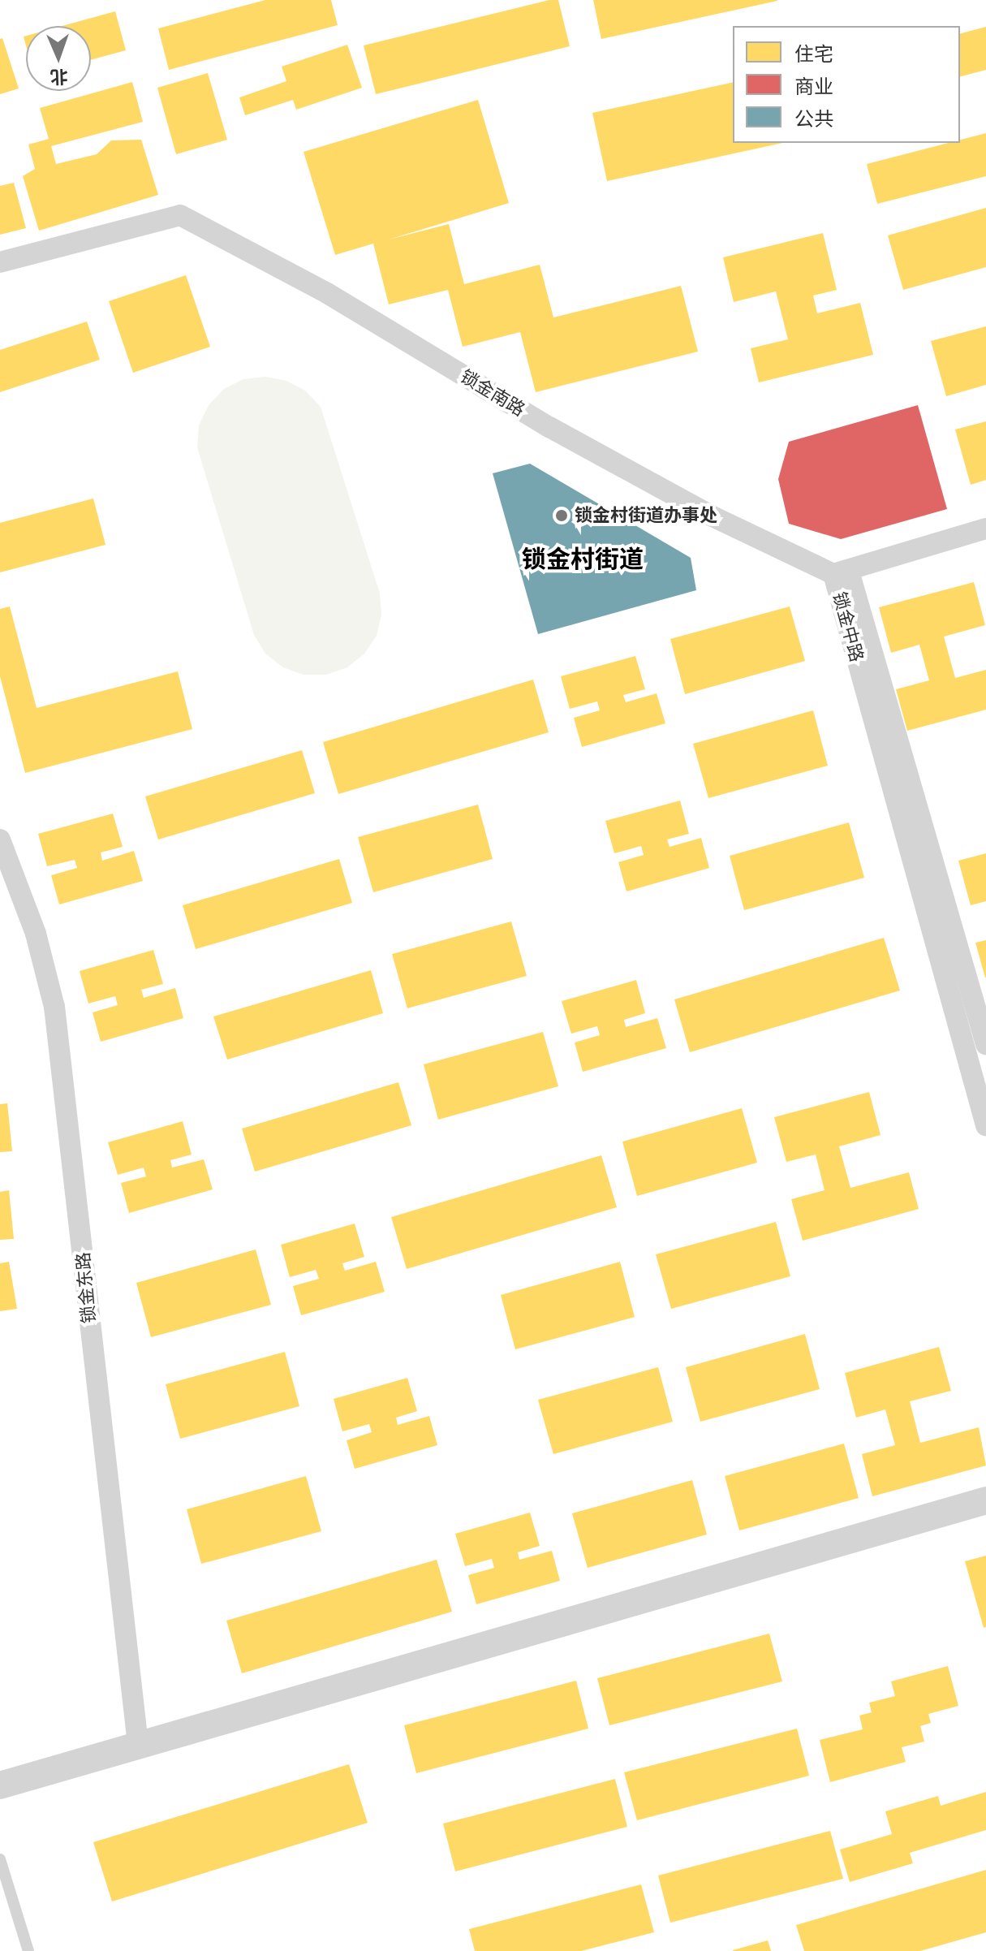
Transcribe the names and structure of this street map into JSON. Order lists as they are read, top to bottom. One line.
{"streets":{"street":["锁金南路","锁金中路","锁金东路"]},"crossings":[["锁金南路","锁金中路"]],"districts":["锁金村街道"],"places":["锁金村街道办事处"],"legend":["住宅","商业","公共"],"north":"bottom"}
